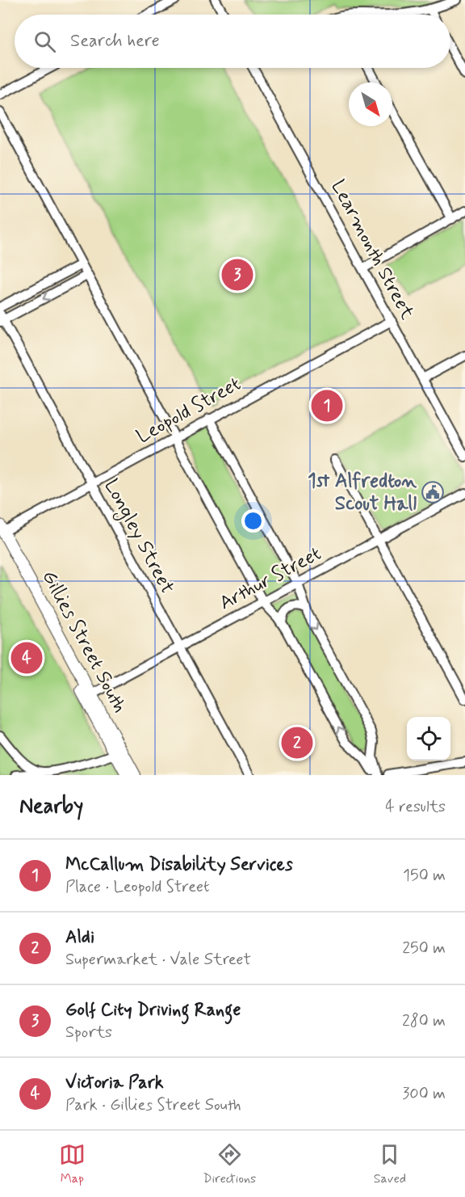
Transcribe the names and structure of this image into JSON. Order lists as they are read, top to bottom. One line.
{"streets":{"main road":["Gillies Street South"],"street":["Learmonth Street","Leopold Street","Longley Street","Arthur Street"]},"crossings":[["Learmonth Street","Leopold Street"],["Leopold Street","Longley Street"],["Leopold Street","Gillies Street South"],["Longley Street","Arthur Street"],["Arthur Street","Gillies Street South"]],"places":{"public building":["1st Alfredton Scout Hall"]},"north":"bottom right","page":{"search":"Search here","pins":["3","1","4","2"],"heading":["Nearby","4 results"],"list":[{"mark":"1","name":"McCallum Disability Services","note":"Place · Leopold Street","value":"150 m"},{"mark":"2","name":"Aldi","note":"Supermarket · Vale Street","value":"250 m"},{"mark":"3","name":"Golf City Driving Range","note":"Sports","value":"280 m"},{"mark":"4","name":"Victoria Park","note":"Park · Gillies Street South","value":"300 m"}],"nav":["Map","Directions","Saved"]}}
